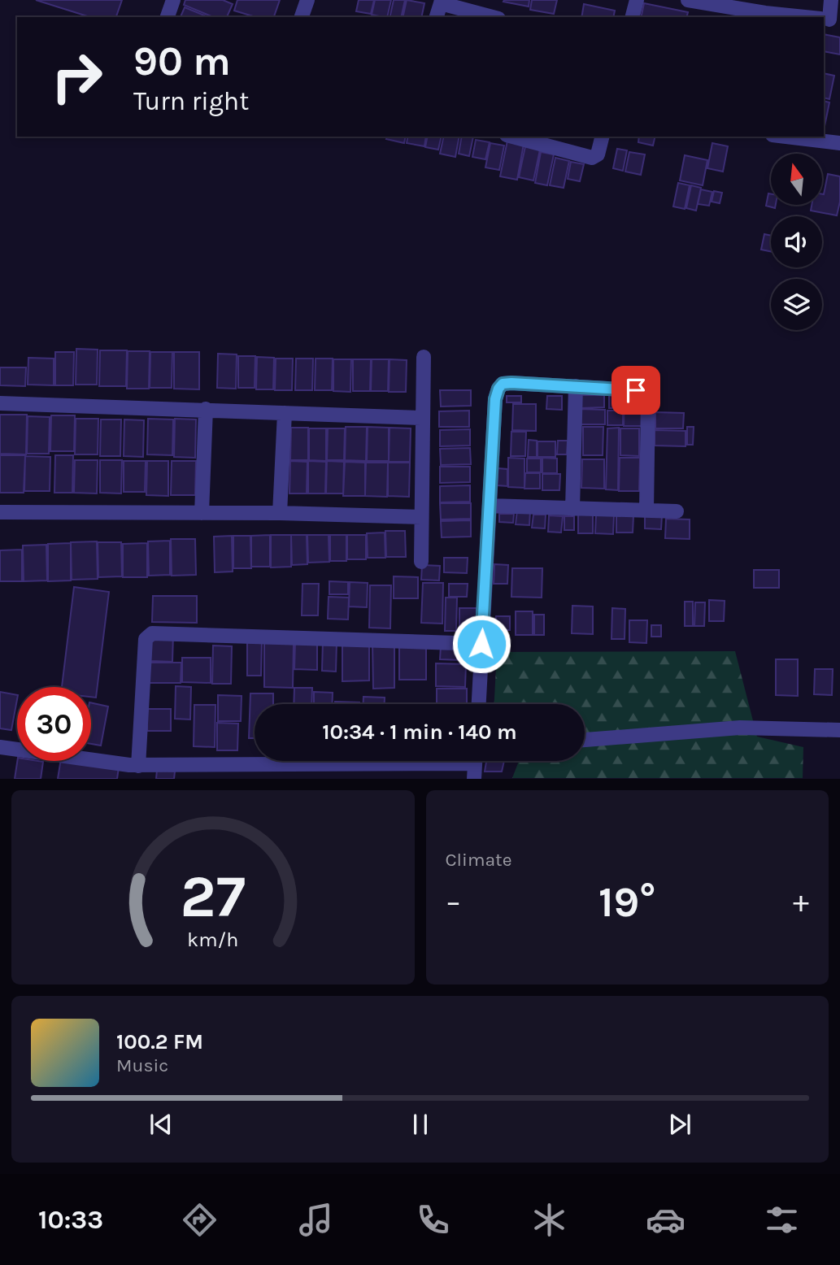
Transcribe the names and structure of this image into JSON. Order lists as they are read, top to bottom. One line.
{"north":"top","page":{"turn":["90 m","Turn right"],"limit":"30","trip":"10:34 · 1 min · 140 m","tile":"Climate","heat":["−","19°","+"],"song":["100.2 FM","Music"],"tabs":"10:33","gauge":["27","km/h"]}}
